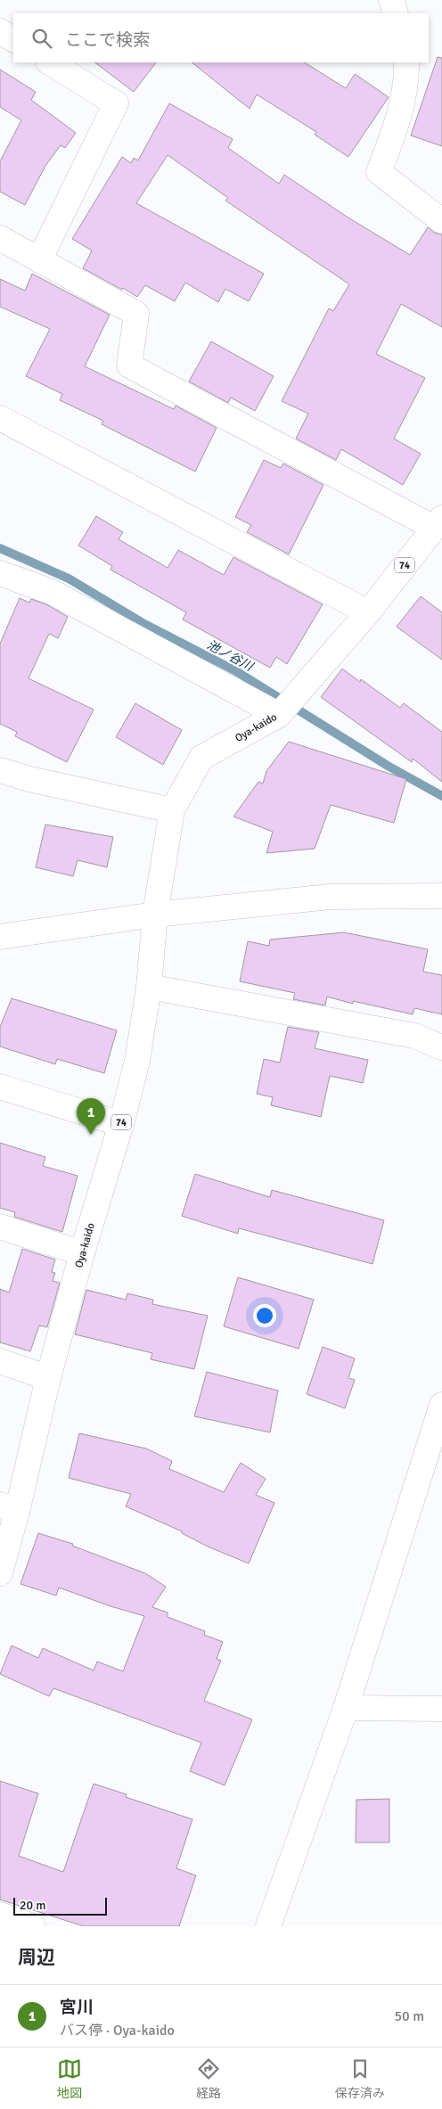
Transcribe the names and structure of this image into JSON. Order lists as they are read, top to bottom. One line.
{"streets":{"street":["74","Oya-kaido"]},"water":["池ノ谷川"],"scale_bar":"20 m","page":{"search":"ここで検索","pins":"1","scale":"20 m","heading":"周辺","list":[{"mark":"1","name":"宮川","note":"バス停 · Oya-kaido","value":"50 m"}],"nav":["地図","経路","保存済み"]}}
